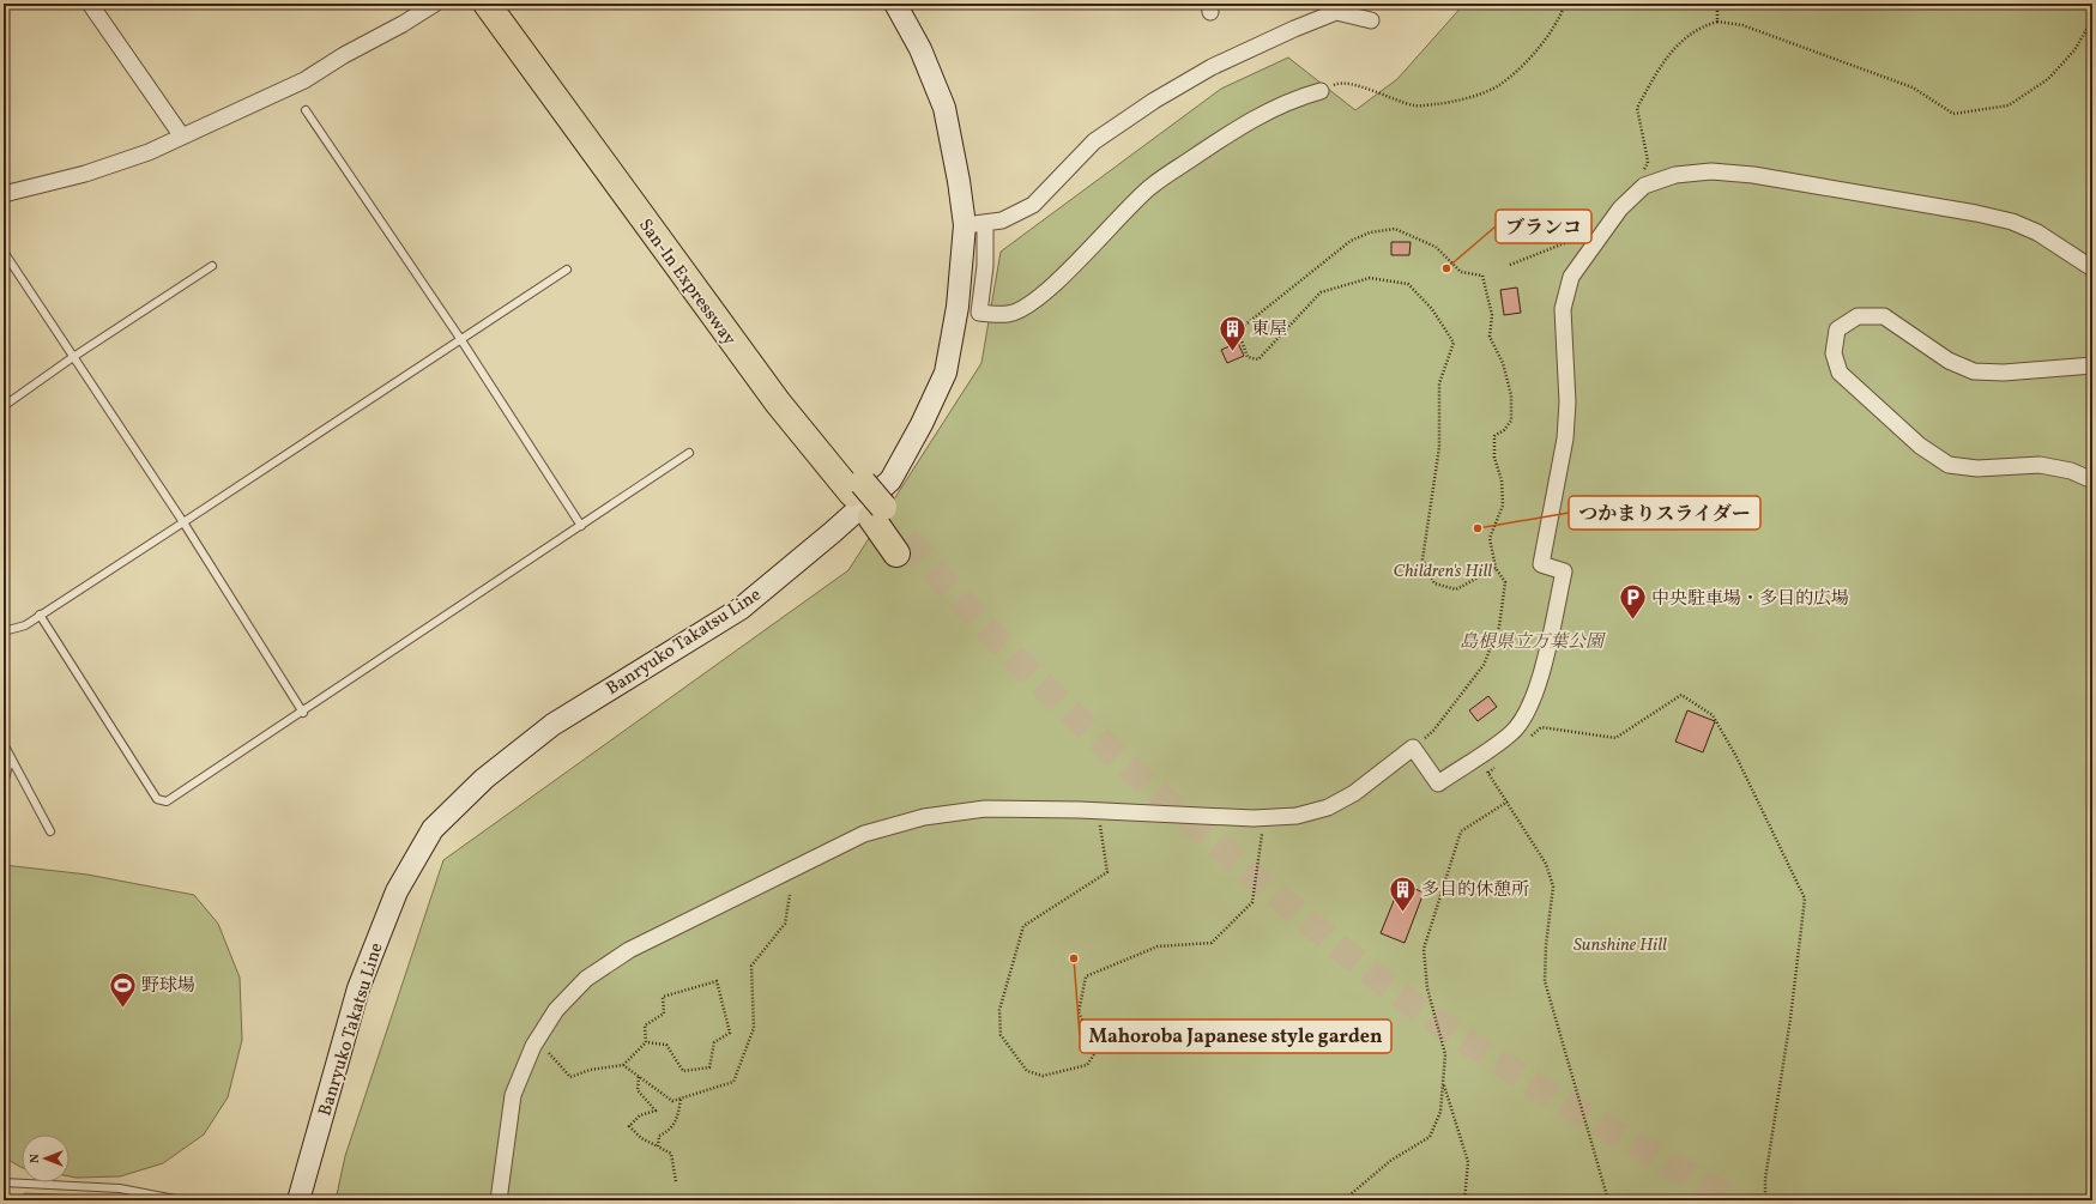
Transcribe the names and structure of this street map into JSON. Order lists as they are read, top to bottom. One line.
{"streets":{"highway":["San-In Expressway"],"main road":["Banryuko Takatsu Line"]},"parks":["Children's Hill","島根県立万葉公園","Sunshine Hill"],"places":{"other":["ブランコ","つかまりスライダー","Mahoroba Japanese style garden"],"building":["東屋","多目的休憩所"],"parking":["中央駐車場・多目的広場"],"sports":["野球場"]},"north":"left"}
